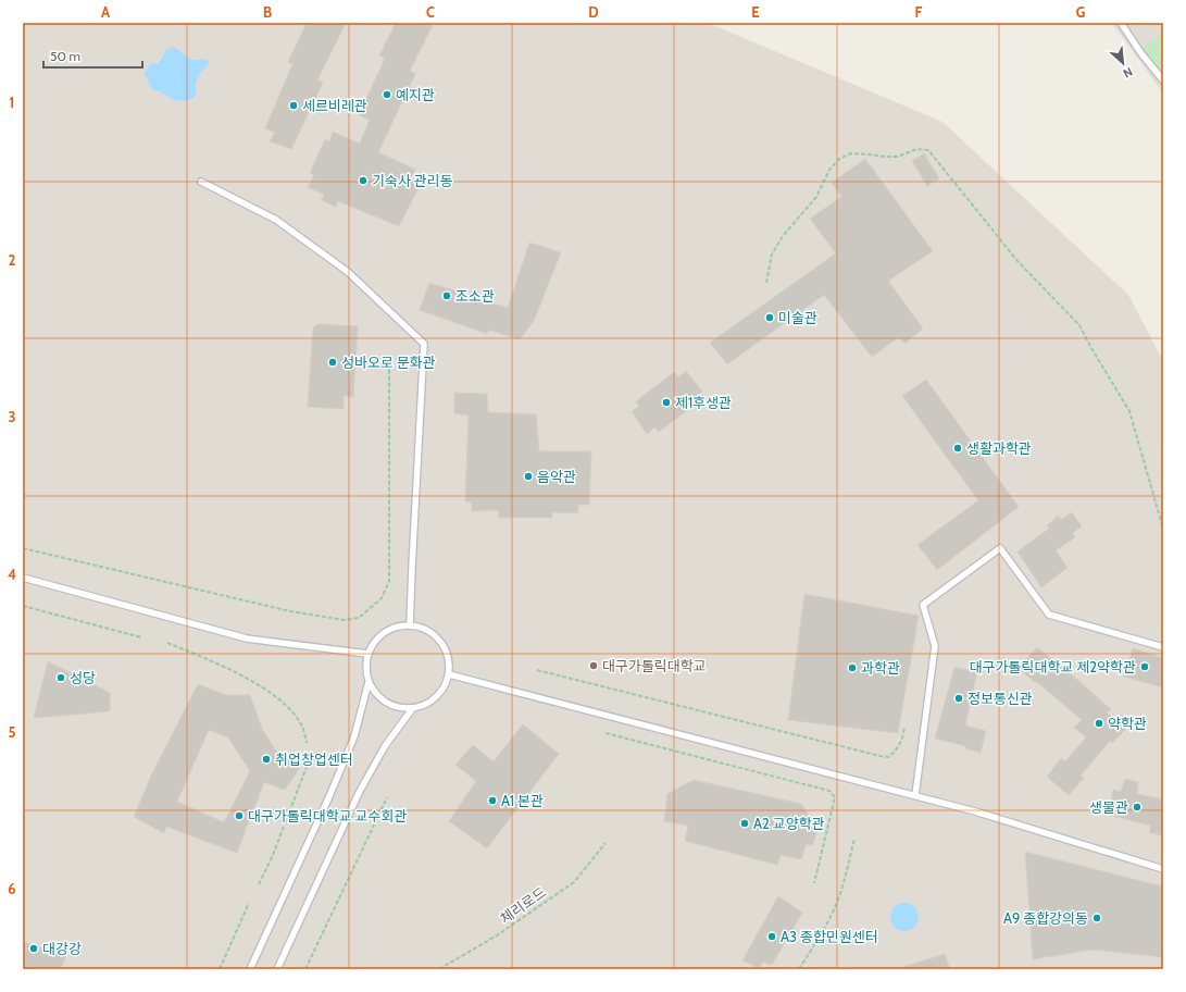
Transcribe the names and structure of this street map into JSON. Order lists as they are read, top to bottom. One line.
{"streets":{"path":["체리로드"]},"places":["예지관","세르비레관","기숙사 관리동","조소관","미술관","성바오로 문화관","제1후생관","생활과학관","음악관","대구가톨릭대학교","대구가톨릭대학교 제2약학관","과학관","성당","정보통신관","약학관","취업창업센터","A1 본관","생물관","대구가톨릭대학교 교수회관","A2 교양학관","A9 종합강의동","A3 종합민원센터","대강강"],"scale_bar":"50 m","north":"bottom right","grid":{"columns":["A","B","C","D","E","F","G"],"rows":["1","2","3","4","5","6"]}}
